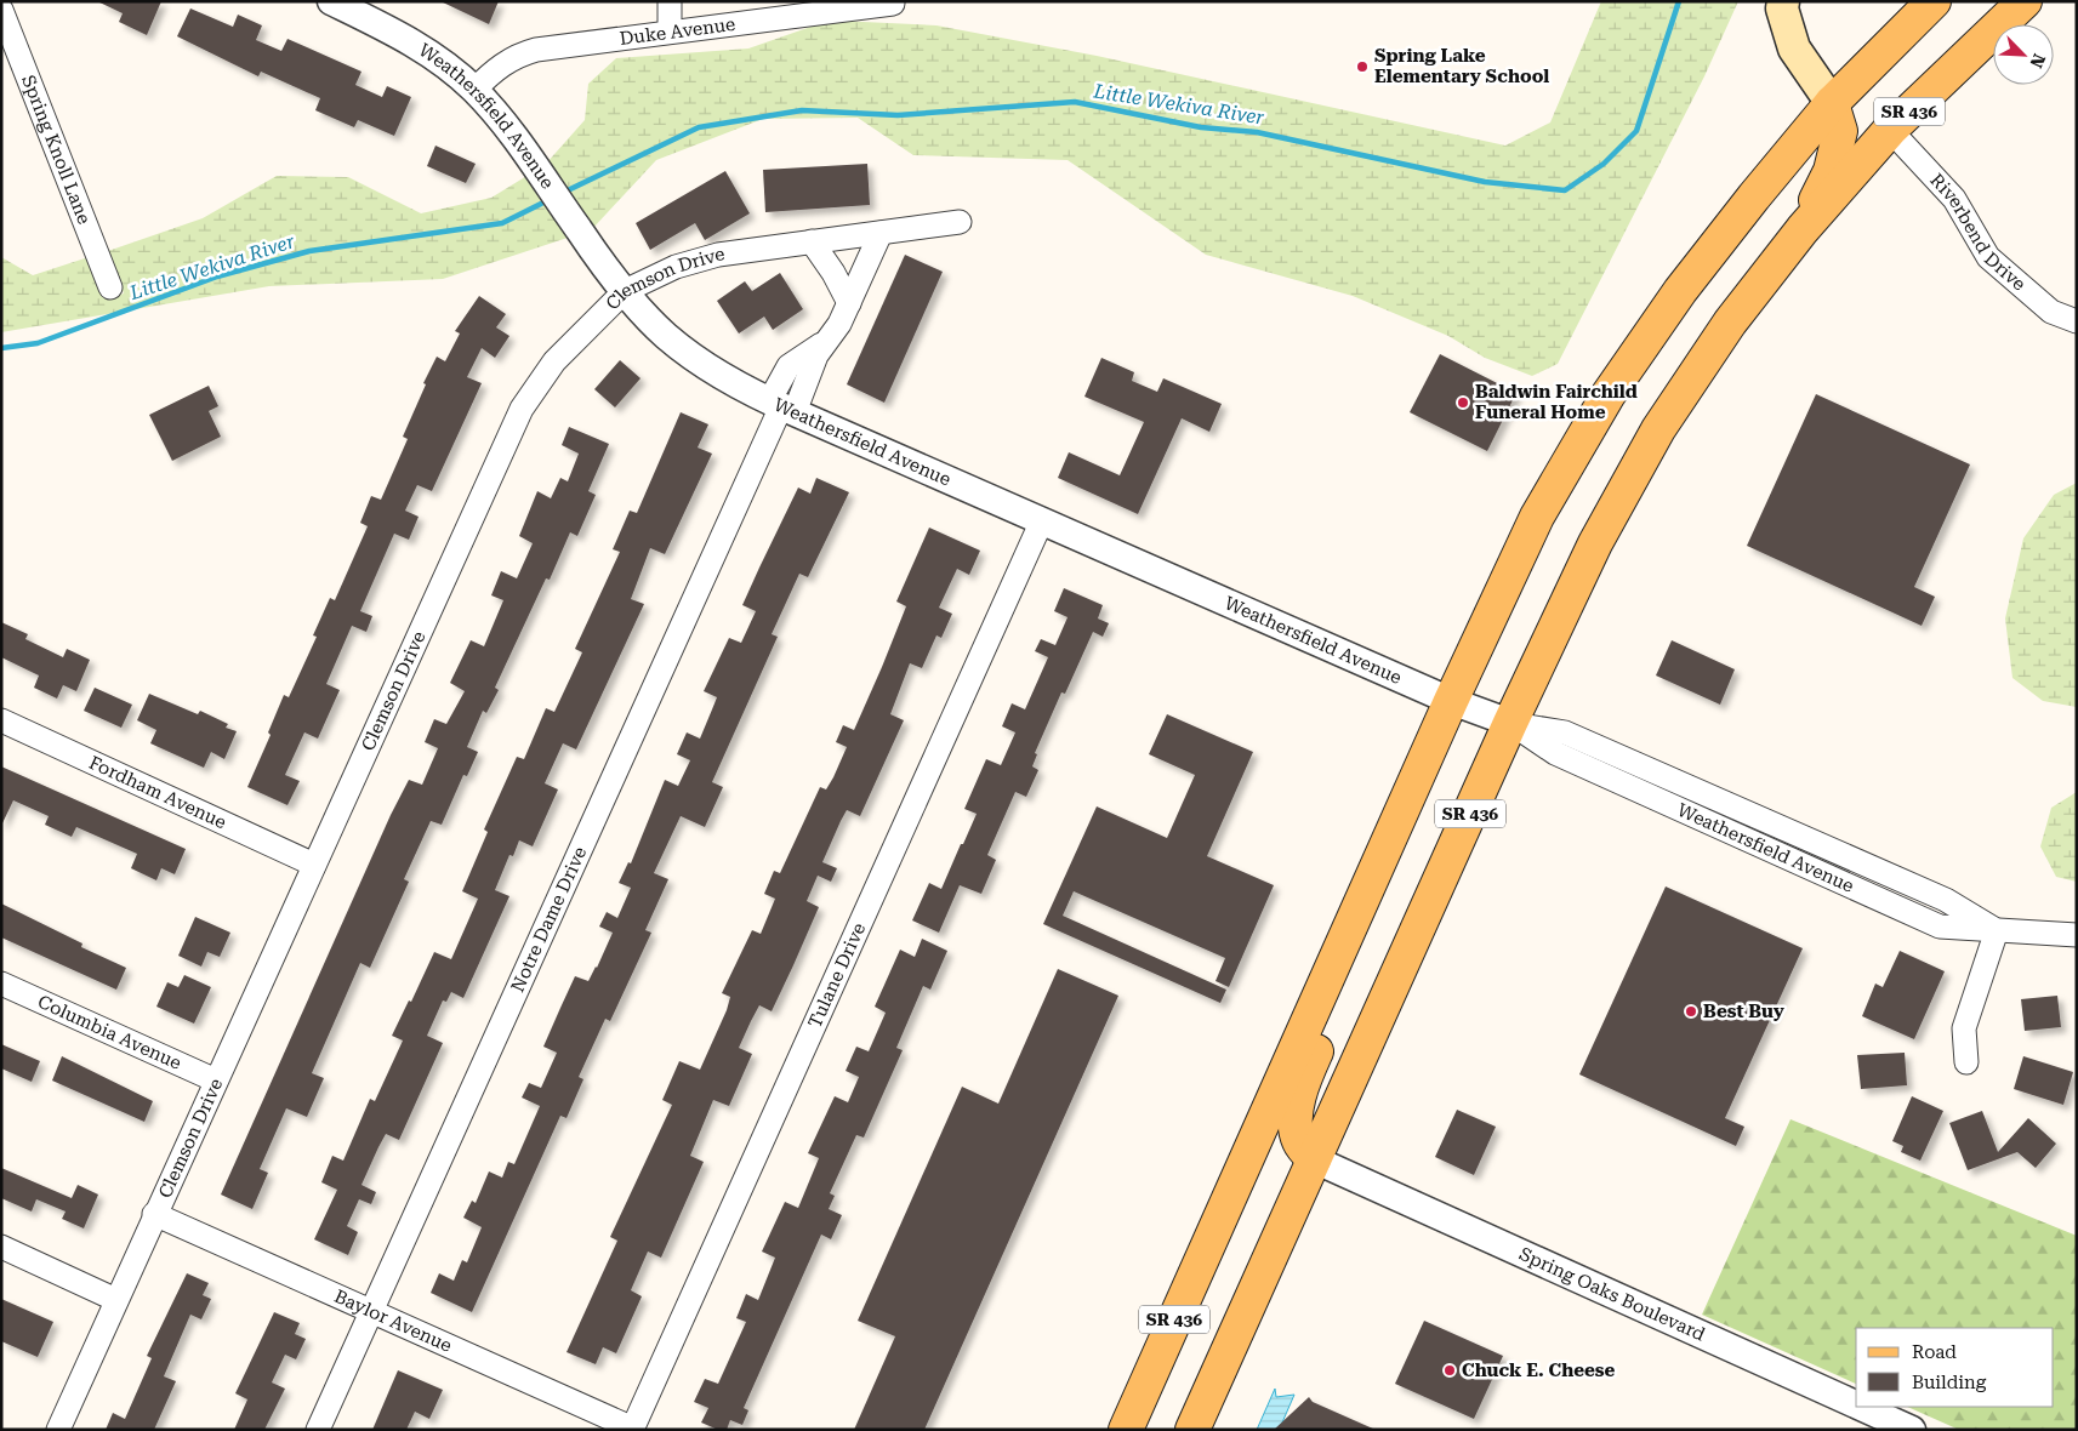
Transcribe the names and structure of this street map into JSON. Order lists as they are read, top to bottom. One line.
{"streets":{"main road":["SR 436"],"street":["Duke Avenue","Weathersfield Avenue","Spring Knoll Lane","Riverbend Drive","Clemson Drive","Fordham Avenue","Notre Dame Drive","Tulane Drive","Columbia Avenue","Spring Oaks Boulevard","Baylor Avenue"]},"crossings":[["Duke Avenue","Weathersfield Avenue"],["SR 436","Weathersfield Avenue"],["SR 436","Riverbend Drive"],["SR 436","Spring Oaks Boulevard"],["Weathersfield Avenue","Clemson Drive"],["Weathersfield Avenue","Notre Dame Drive"],["Weathersfield Avenue","Tulane Drive"],["Clemson Drive","Fordham Avenue"],["Clemson Drive","Notre Dame Drive"],["Clemson Drive","Columbia Avenue"],["Clemson Drive","Baylor Avenue"],["Notre Dame Drive","Baylor Avenue"],["Tulane Drive","Baylor Avenue"]],"water":["Little Wekiva River"],"places":["Spring Lake Elementary School","Baldwin Fairchild Funeral Home","Best Buy","Chuck E. Cheese"],"legend":["Road","Building"],"north":"bottom right"}
